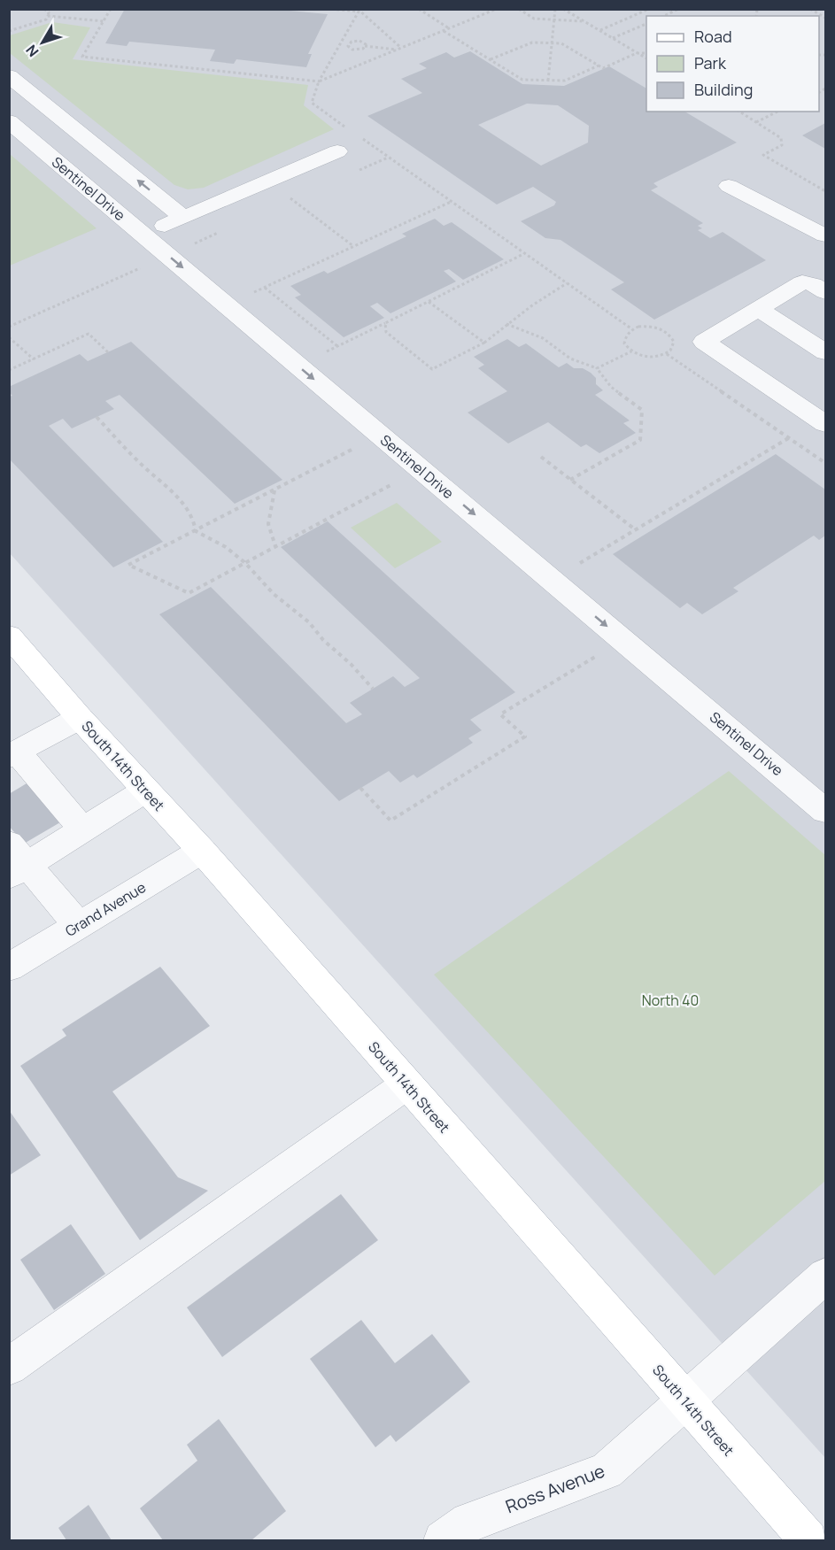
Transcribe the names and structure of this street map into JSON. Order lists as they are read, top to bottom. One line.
{"streets":{"main road":["South 14th Street"],"street":["Sentinel Drive","Grand Avenue","Ross Avenue"]},"crossings":[["South 14th Street","Grand Avenue"],["South 14th Street","Ross Avenue"]],"one_way":["Sentinel Drive"],"parks":["North 40"],"legend":["Road","Park","Building"],"north":"bottom left"}
